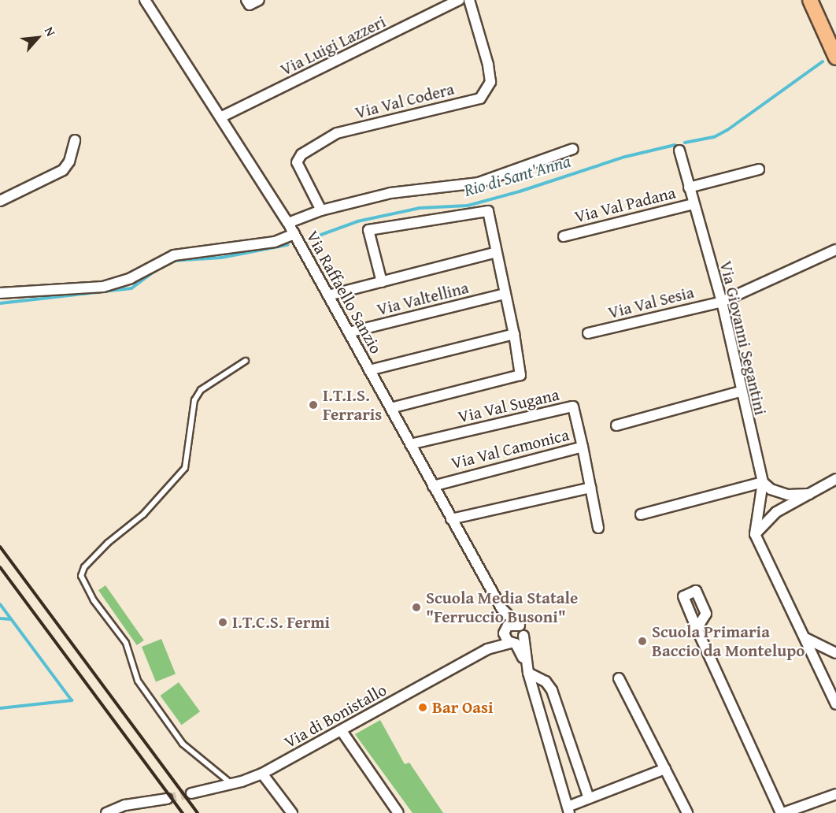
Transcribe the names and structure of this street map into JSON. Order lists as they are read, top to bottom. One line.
{"streets":{"street":["Via Luigi Lazzeri","Via Val Codera","Via Val Padana","Via Raffaello Sanzio","Via Valtellina","Via Val Sesia","Via Giovanni Segantini","Via Val Sugana","Via Val Camonica","Via di Bonistallo"]},"crossings":[["Via Luigi Lazzeri","Via Raffaello Sanzio"],["Via Val Padana","Via Giovanni Segantini"],["Via Raffaello Sanzio","Via Valtellina"],["Via Raffaello Sanzio","Via Val Sugana"],["Via Raffaello Sanzio","Via Val Camonica"],["Via Raffaello Sanzio","Via di Bonistallo"],["Via Val Sesia","Via Giovanni Segantini"],["Via Val Sugana","Via Val Camonica"]],"water":["Rio di Sant'Anna"],"places":["I.T.I.S. Ferraris","Scuola Media Statale \"Ferruccio Busoni\"","I.T.C.S. Fermi","Scuola Primaria Baccio da Montelupo","Bar Oasi"],"north":"top right"}
